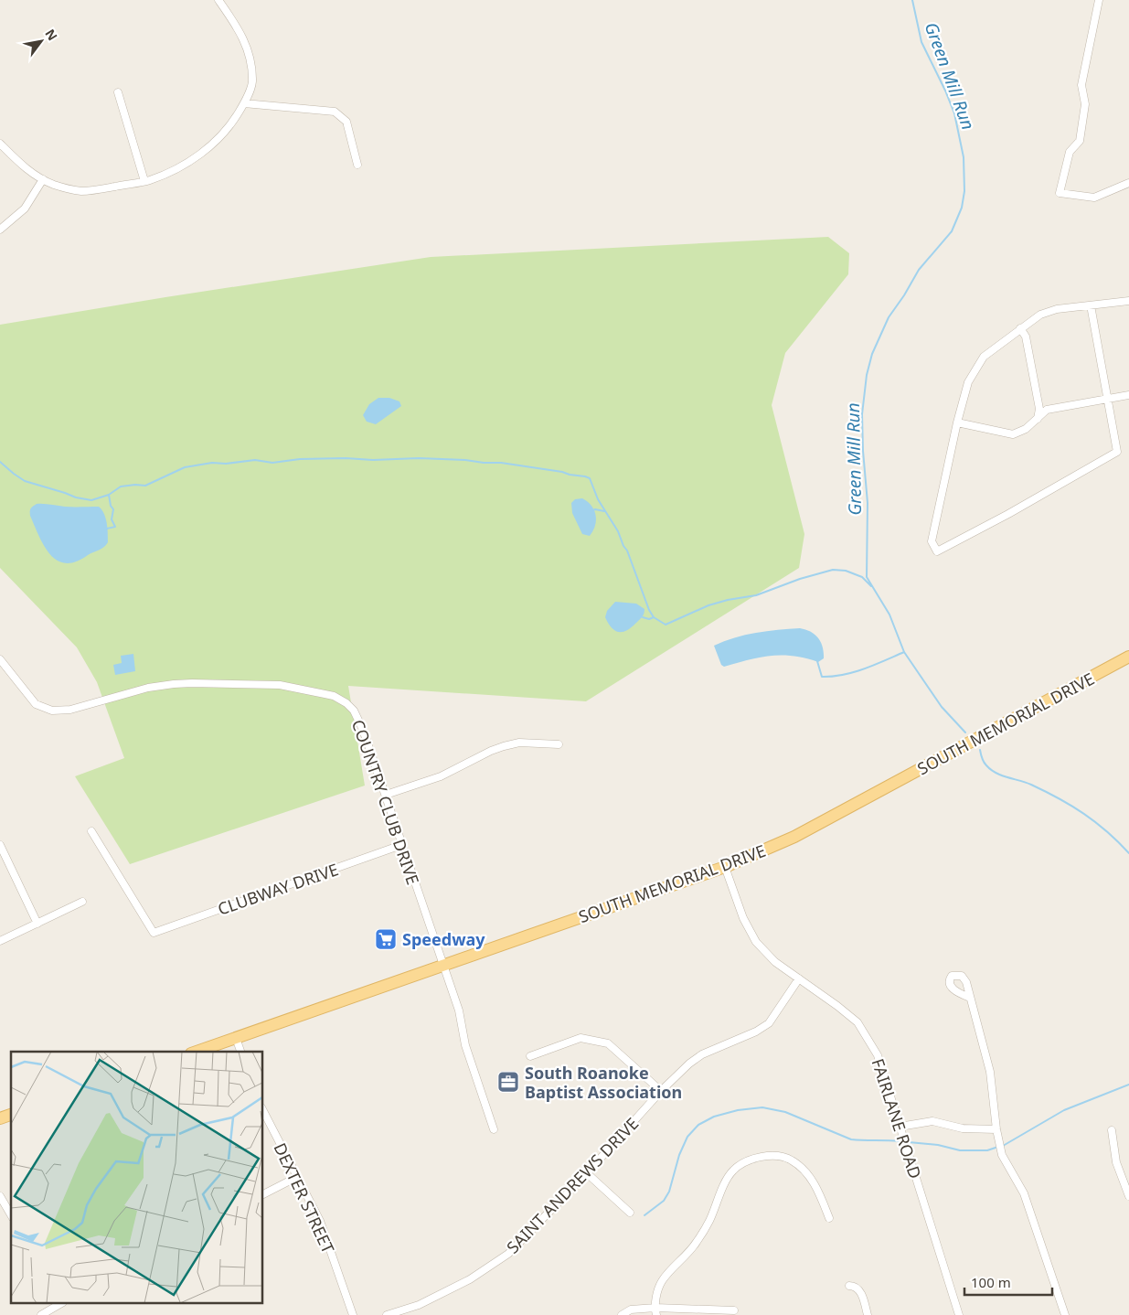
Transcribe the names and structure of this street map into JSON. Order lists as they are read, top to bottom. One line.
{"streets":{"main road":["SOUTH MEMORIAL DRIVE"],"street":["COUNTRY CLUB DRIVE","CLUBWAY DRIVE","FAIRLANE ROAD","SAINT ANDREWS DRIVE","DEXTER STREET"]},"crossings":[["SOUTH MEMORIAL DRIVE","COUNTRY CLUB DRIVE"],["SOUTH MEMORIAL DRIVE","FAIRLANE ROAD"],["COUNTRY CLUB DRIVE","CLUBWAY DRIVE"],["FAIRLANE ROAD","SAINT ANDREWS DRIVE"]],"water":["Green Mill Run"],"places":{"supermarket":["Speedway"],"office":["South Roanoke Baptist Association"]},"scale_bar":"100 m","north":"top right"}
